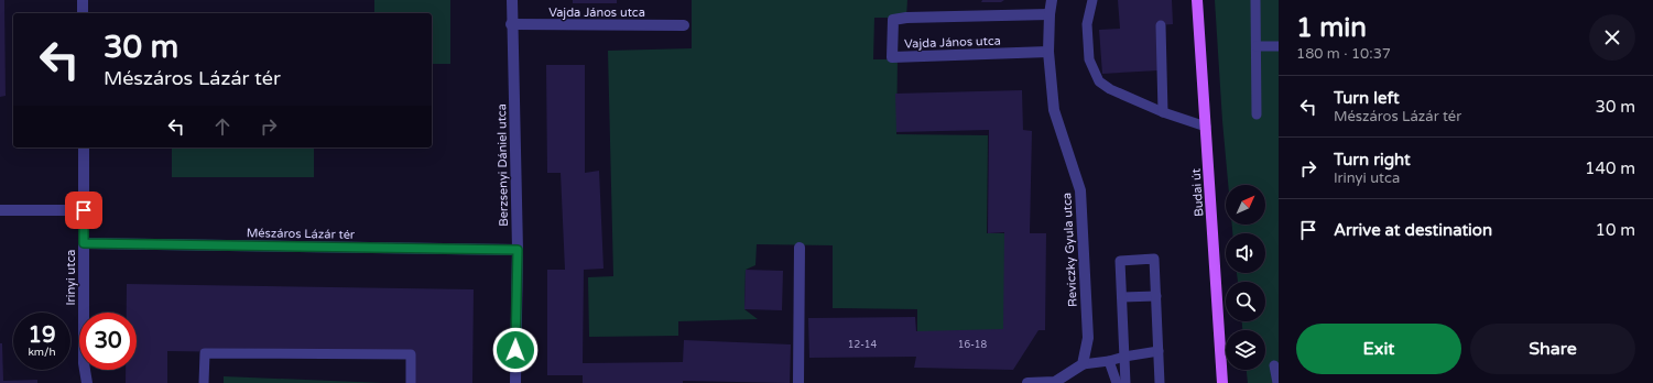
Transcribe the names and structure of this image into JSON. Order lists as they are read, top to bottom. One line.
{"streets":{"main road":["Budai út"],"street":["Vajda János utca","Berzsenyi Dániel utca","Mészáros Lázár tér","Reviczky Gyula utca","Irinyi utca"]},"crossings":[["Vajda János utca","Berzsenyi Dániel utca"],["Vajda János utca","Reviczky Gyula utca"],["Berzsenyi Dániel utca","Mészáros Lázár tér"],["Mészáros Lázár tér","Irinyi utca"]],"house_numbers":["12-14","16-18"],"north":"top right","page":{"heading":["1 min","180 m · 10:37"],"turn":["30 m","Mészáros Lázár tér"],"list":[{"name":"Turn left","note":"Mészáros Lázár tér","value":"30 m"},{"name":"Turn right","note":"Irinyi utca","value":"140 m"},{"name":"Arrive at destination","value":"10 m"}],"speed":"19 km/h","limit":"30","buttons":["Exit","Share"]}}
